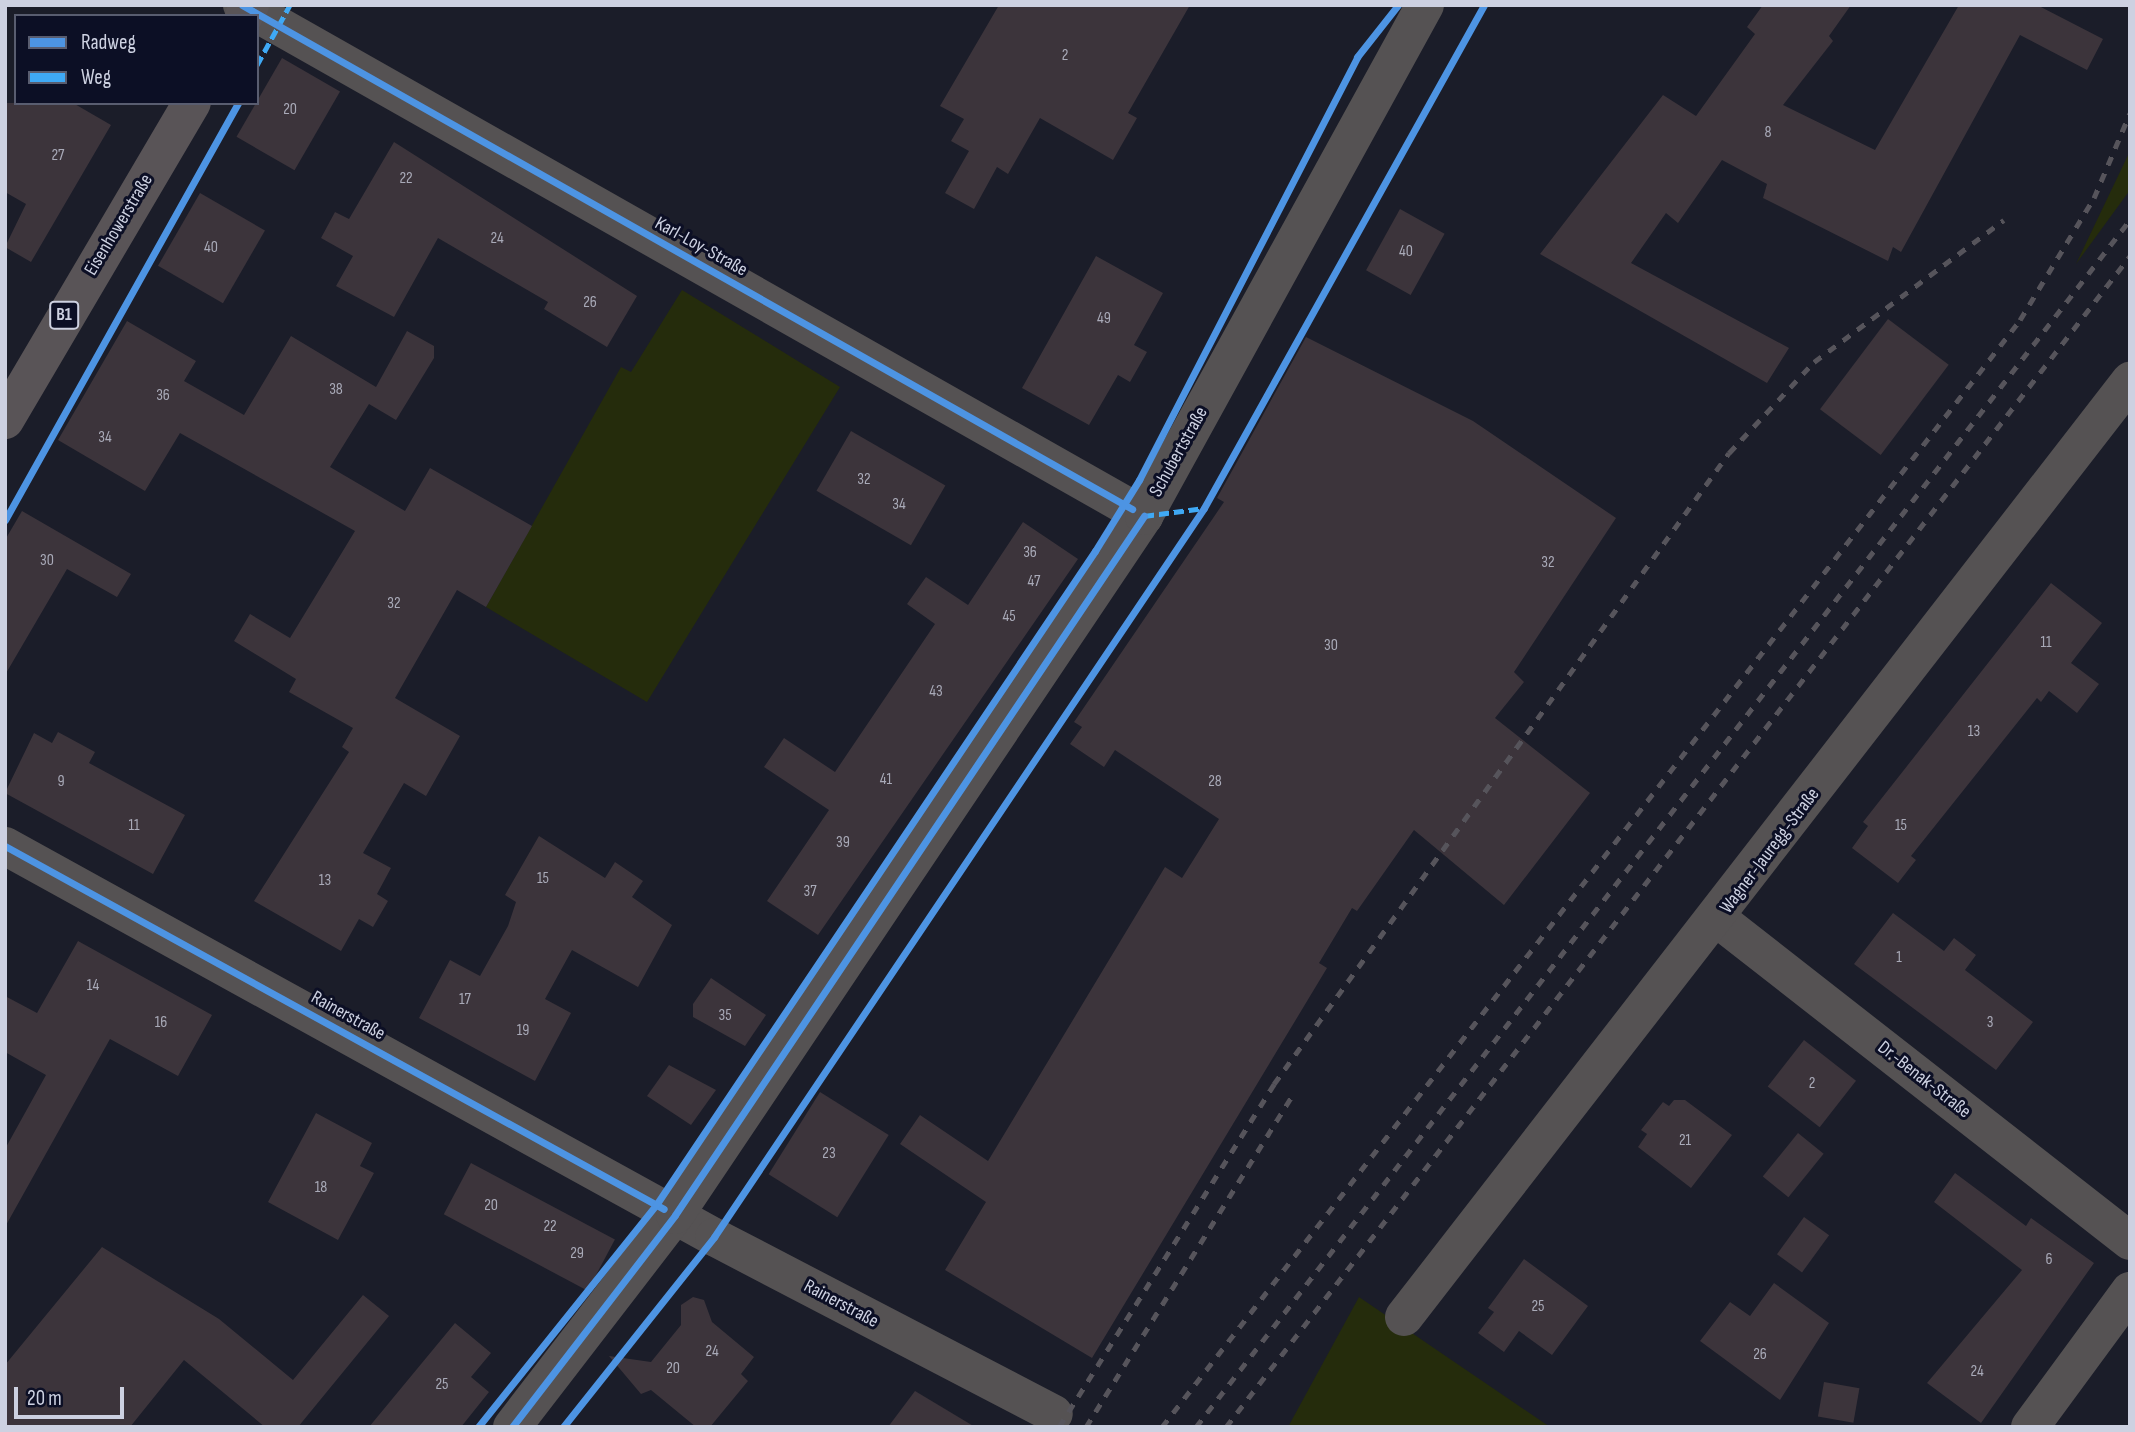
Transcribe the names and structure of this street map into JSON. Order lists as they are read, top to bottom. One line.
{"streets":{"main road":["Eisenhowerstraße","B1"],"street":["Karl-Loy-Straße","Schubertstraße","Wagner-Jauregg-Straße","Rainerstraße","Dr.-Benak-Straße"]},"crossings":[["Karl-Loy-Straße","Schubertstraße"],["Schubertstraße","Rainerstraße"],["Wagner-Jauregg-Straße","Dr.-Benak-Straße"]],"house_numbers":["2","20","8","27","22","24","40","40","26","49","38","36","34","32","34","36","30","32","47","32","45","11","30","43","13","41","9","28","11","15","39","15","13","37","1","14","17","35","16","3","19","2","21","23","18","20","22","29","6","25","24","26","20","24","25"],"legend":["Radweg","Weg"],"scale_bar":"20 m"}
